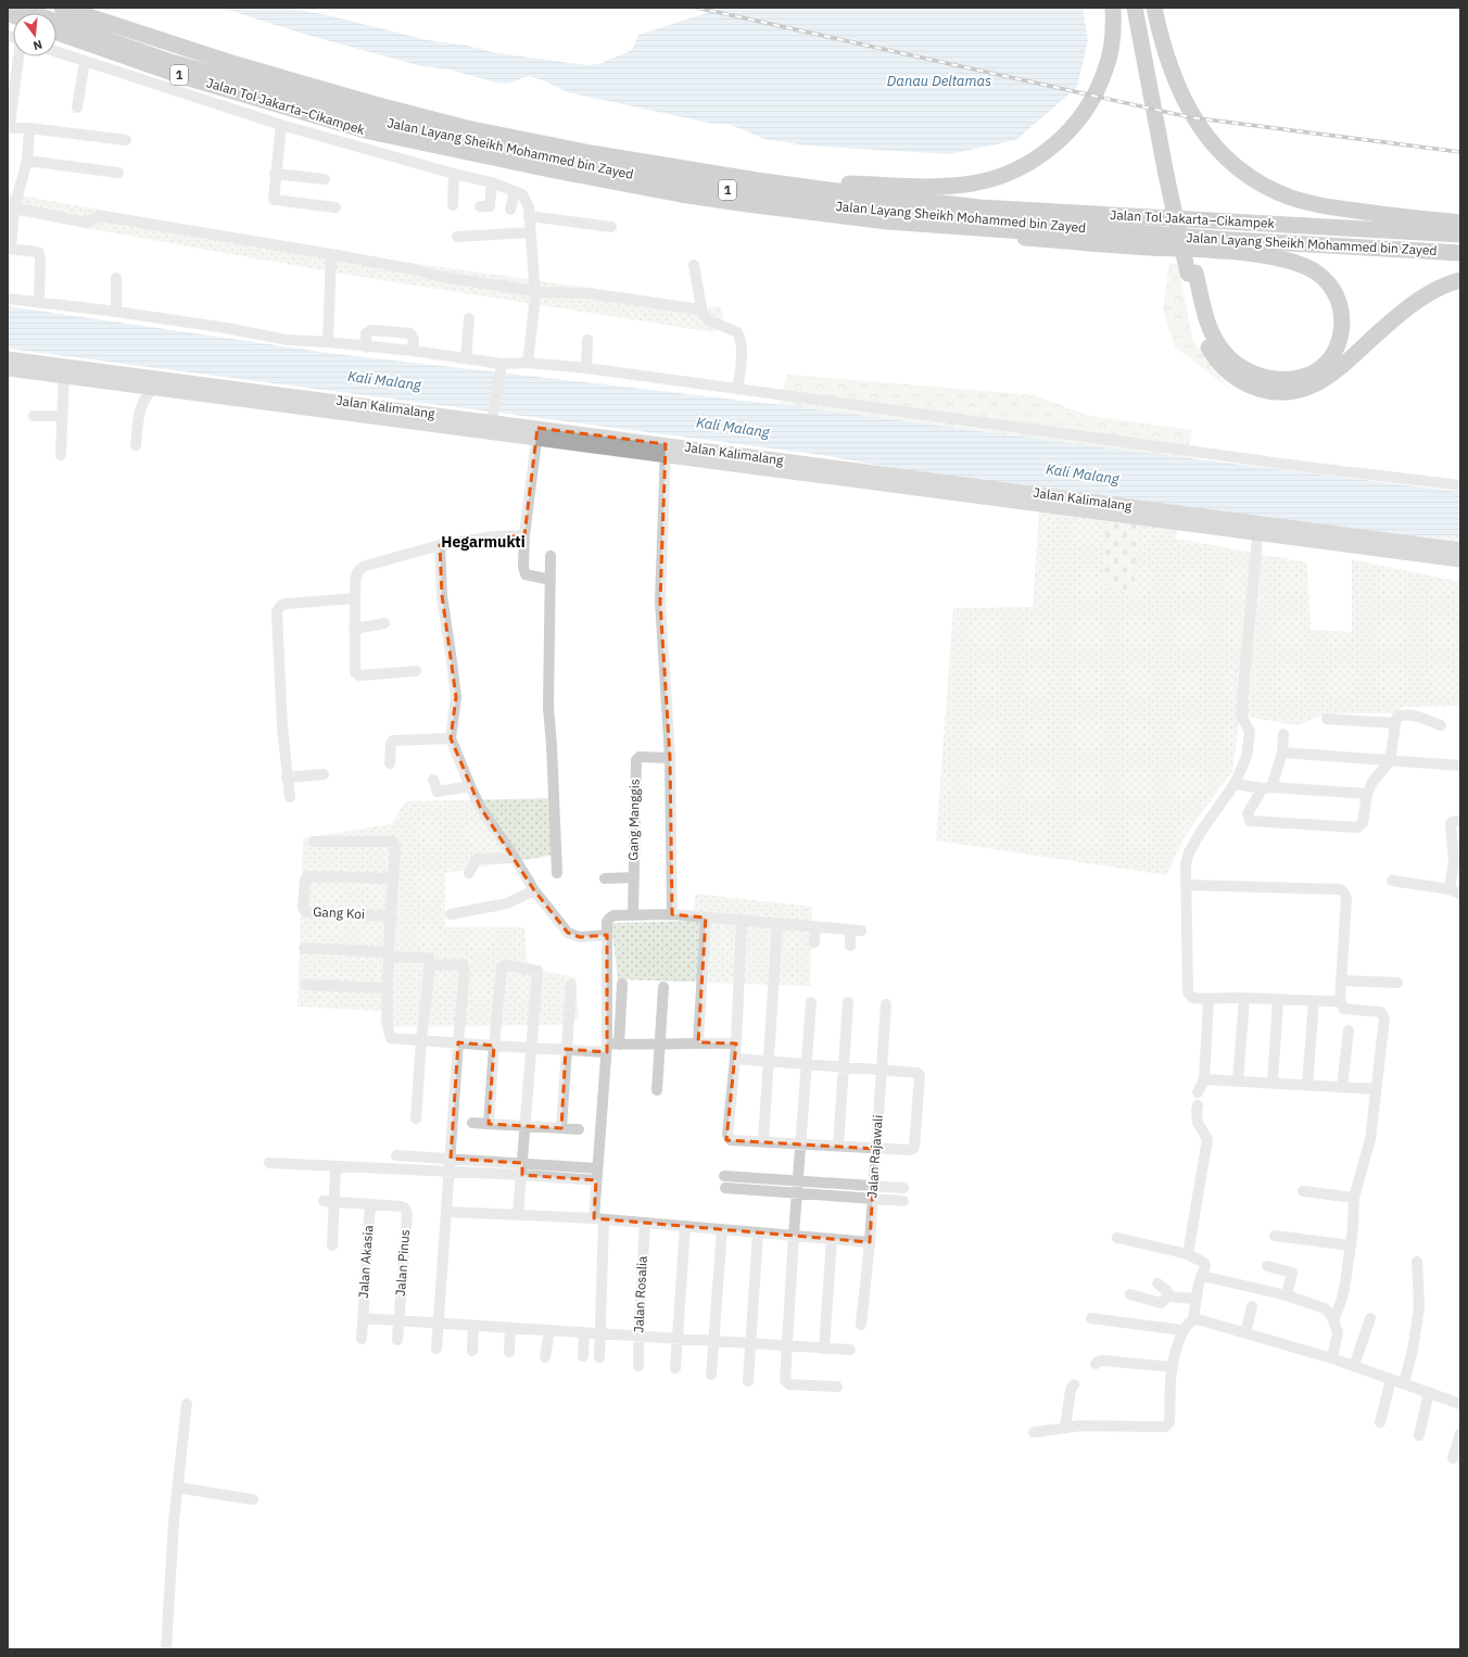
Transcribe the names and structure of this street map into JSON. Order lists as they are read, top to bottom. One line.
{"streets":{"highway":["1","Jalan Tol Jakarta–Cikampek","Jalan Layang Sheikh Mohammed bin Zayed"],"main road":["Jalan Kalimalang"],"street":["Gang Manggis","Gang Koi","Jalan Rajawali","Jalan Akasia","Jalan Pinus","Jalan Rosalia"]},"crossings":[["Jalan Akasia","Jalan Pinus"]],"districts":["Hegarmukti"],"water":["Danau Deltamas","Kali Malang"],"north":"bottom"}
